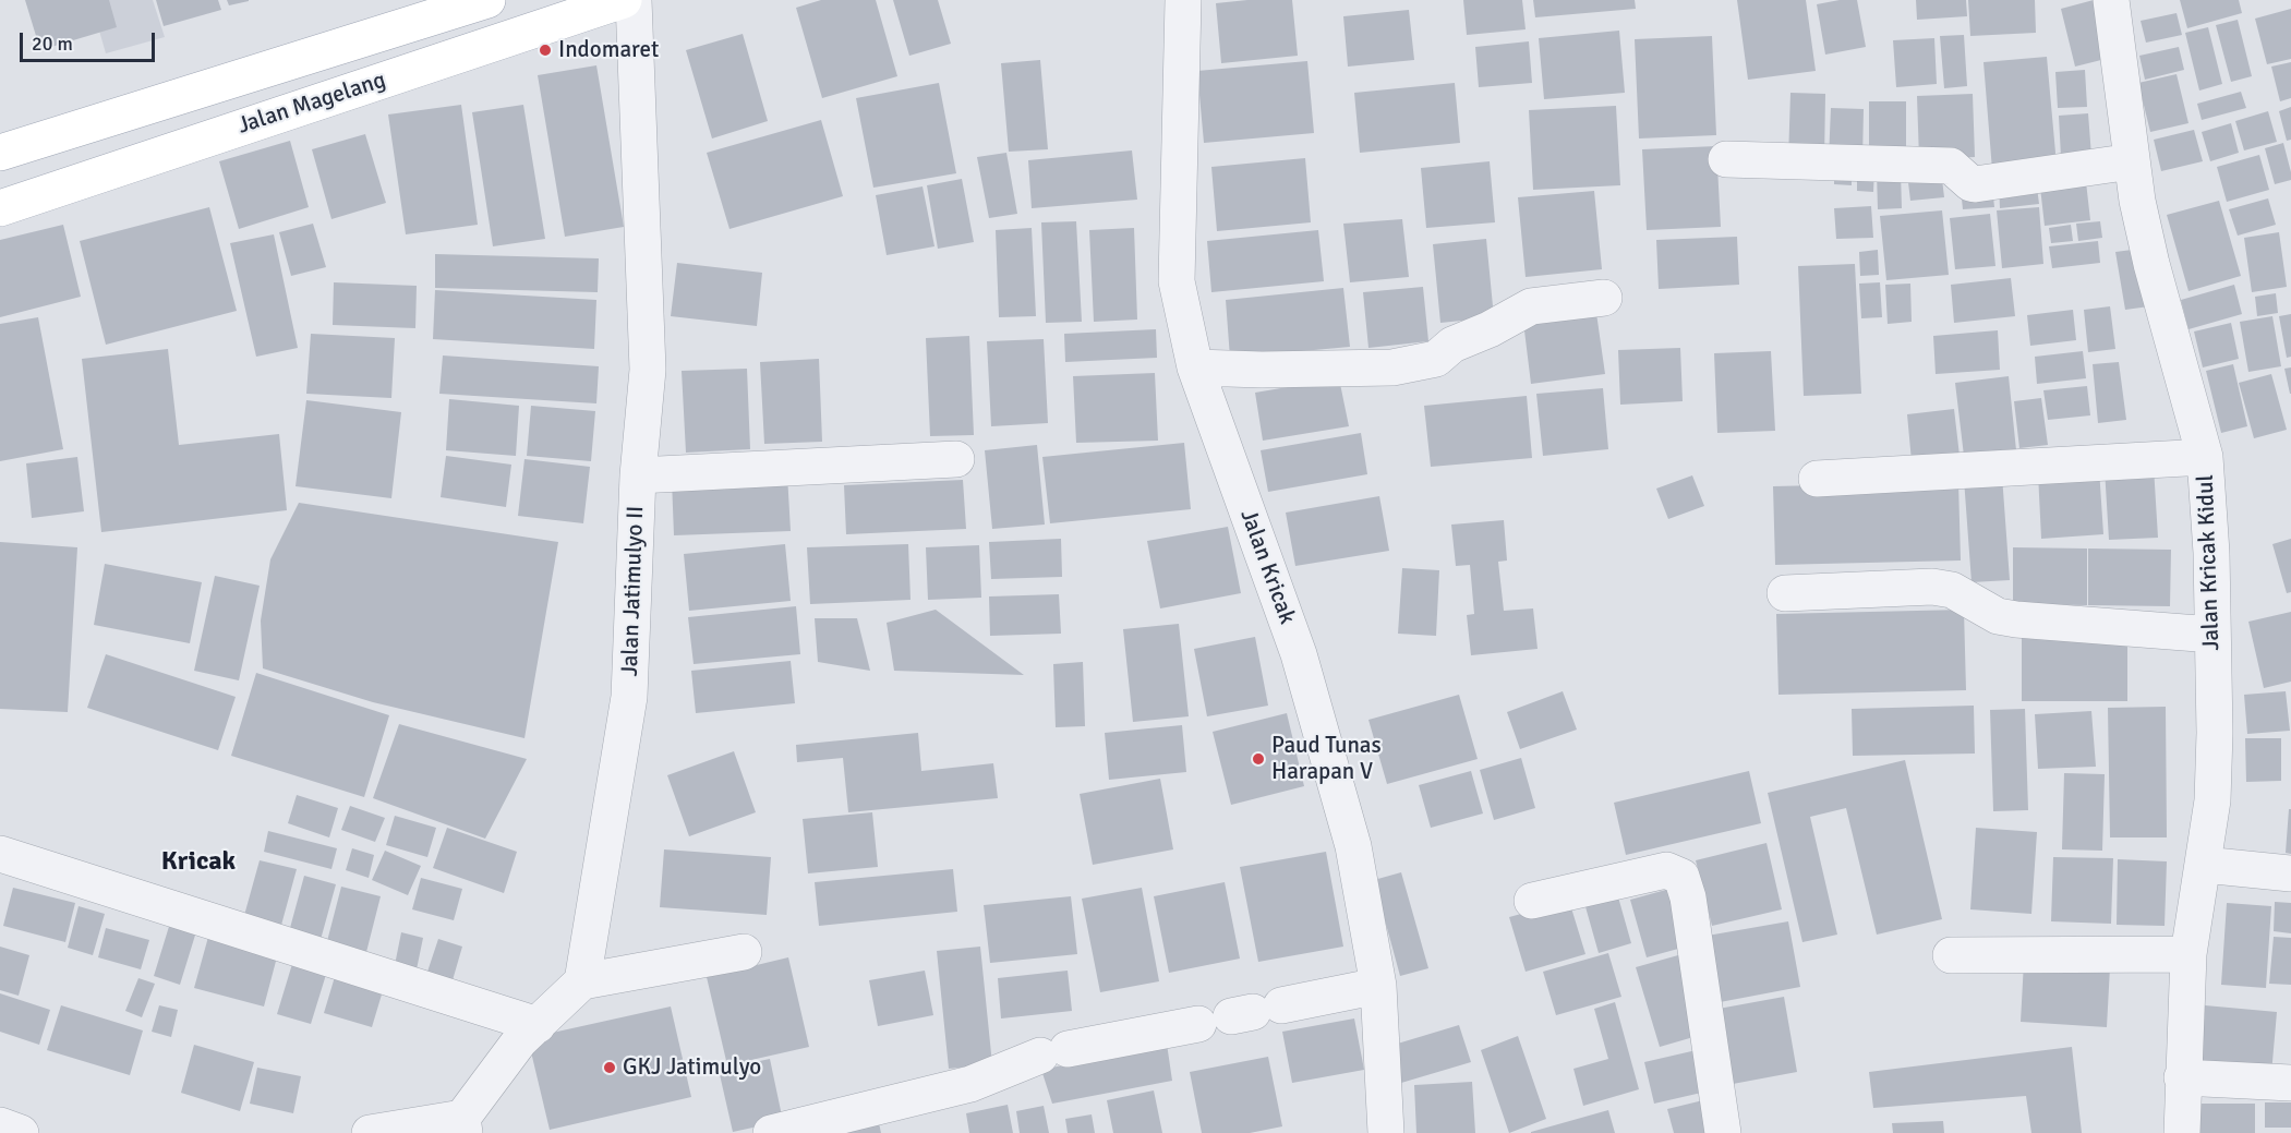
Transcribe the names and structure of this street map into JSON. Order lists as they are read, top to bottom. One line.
{"streets":{"main road":["Jalan Magelang"],"street":["Jalan Kricak Kidul","Jalan Kricak","Jalan Jatimulyo II"]},"districts":["Kricak"],"places":["Indomaret","Paud Tunas Harapan V","GKJ Jatimulyo"],"scale_bar":"20 m"}
